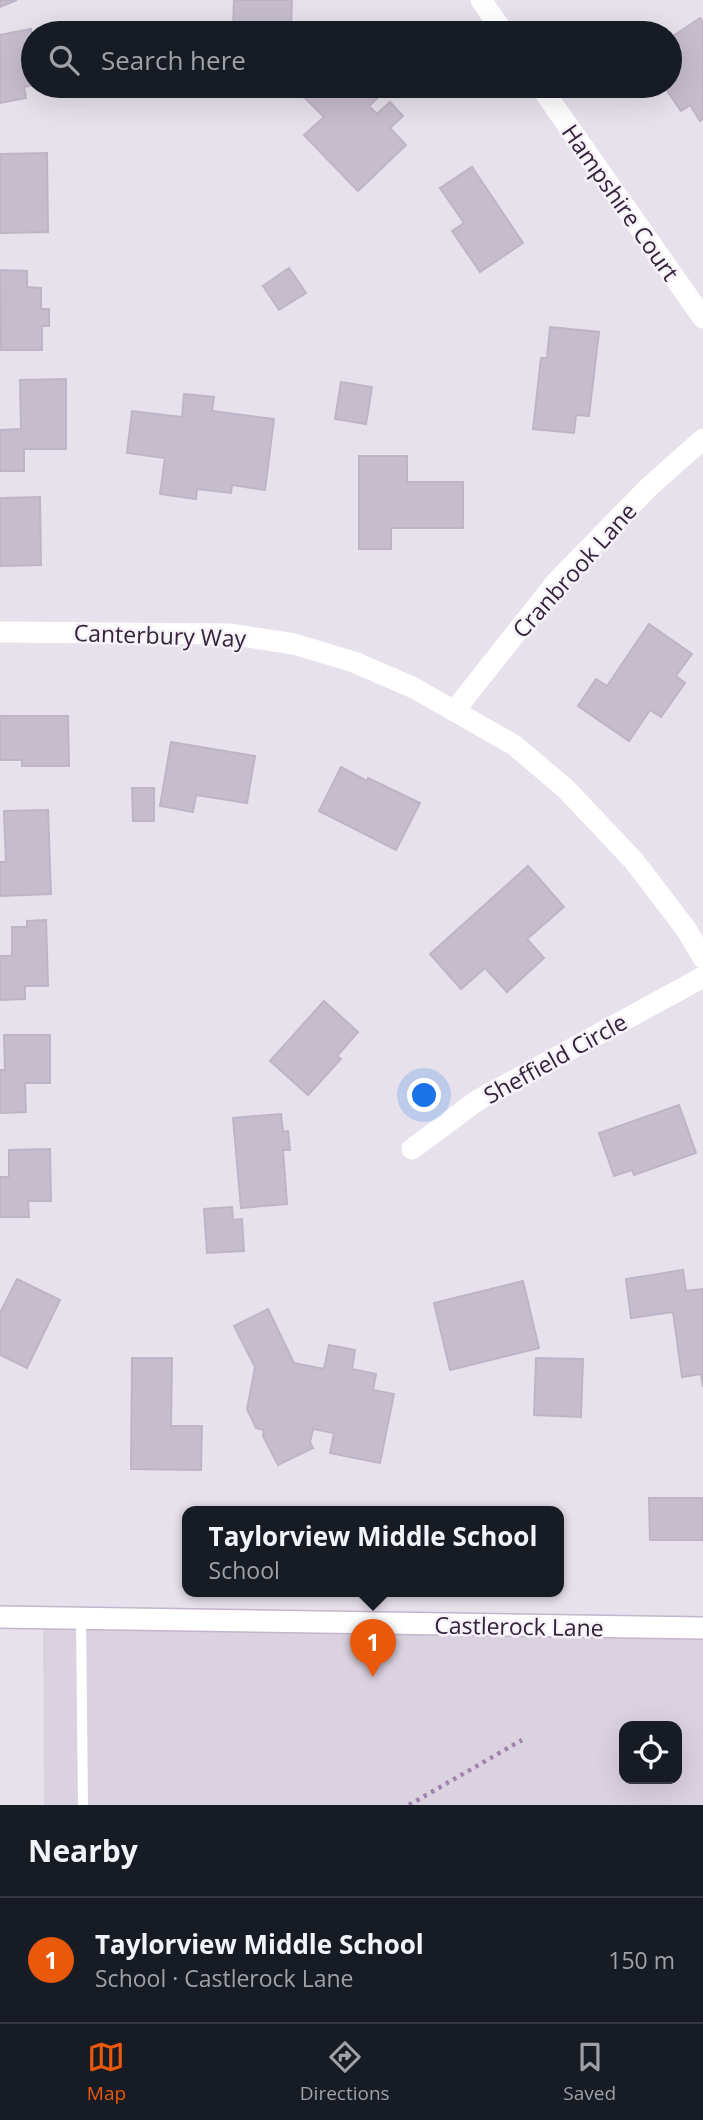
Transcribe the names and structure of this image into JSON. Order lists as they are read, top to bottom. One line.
{"streets":{"street":["Hampshire Court","Cranbrook Lane","Canterbury Way","Sheffield Circle","Castlerock Lane"]},"crossings":[["Cranbrook Lane","Canterbury Way"]],"page":{"search":"Search here","popup":["Taylorview Middle School","School"],"pins":"1","heading":"Nearby","list":[{"mark":"1","name":"Taylorview Middle School","note":"School · Castlerock Lane","value":"150 m"}],"nav":["Map","Directions","Saved"]}}
